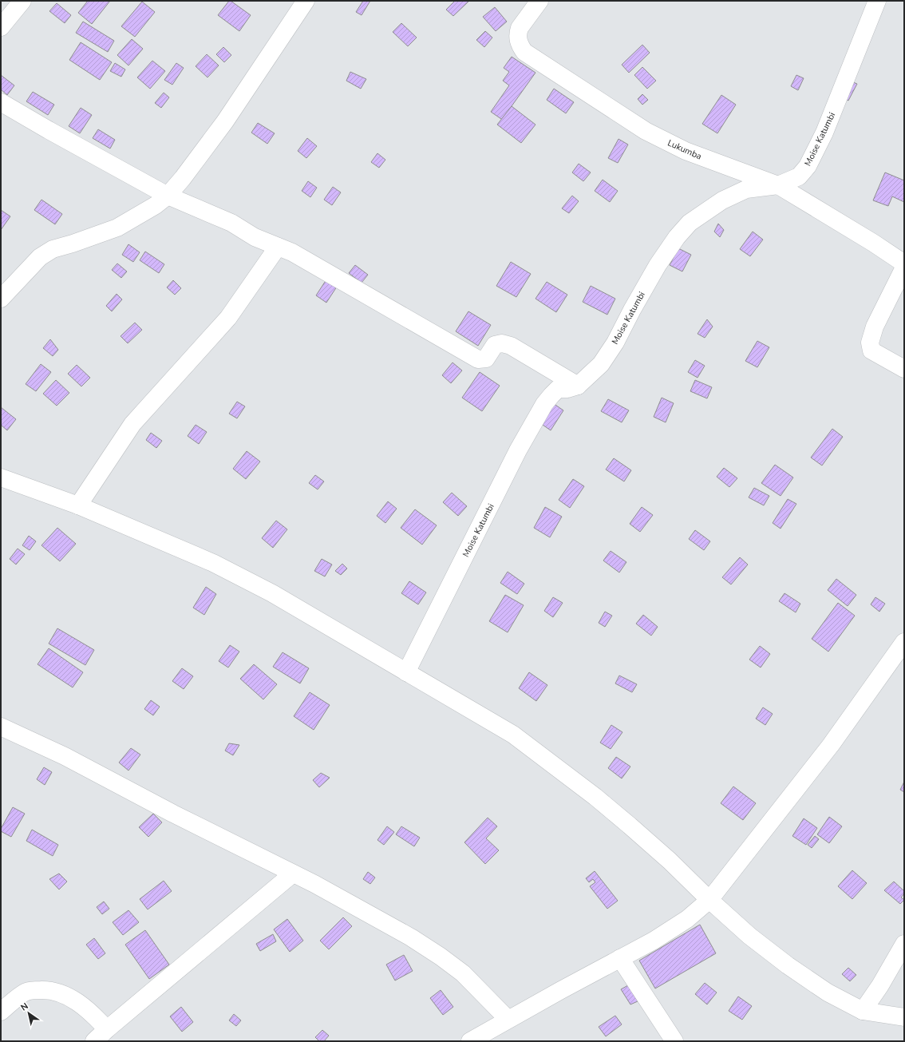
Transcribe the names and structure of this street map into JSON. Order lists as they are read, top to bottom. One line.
{"streets":{"street":["Moise Katumbi","Lukumba"]},"crossings":[["Moise Katumbi","Lukumba"]],"north":"top left"}
